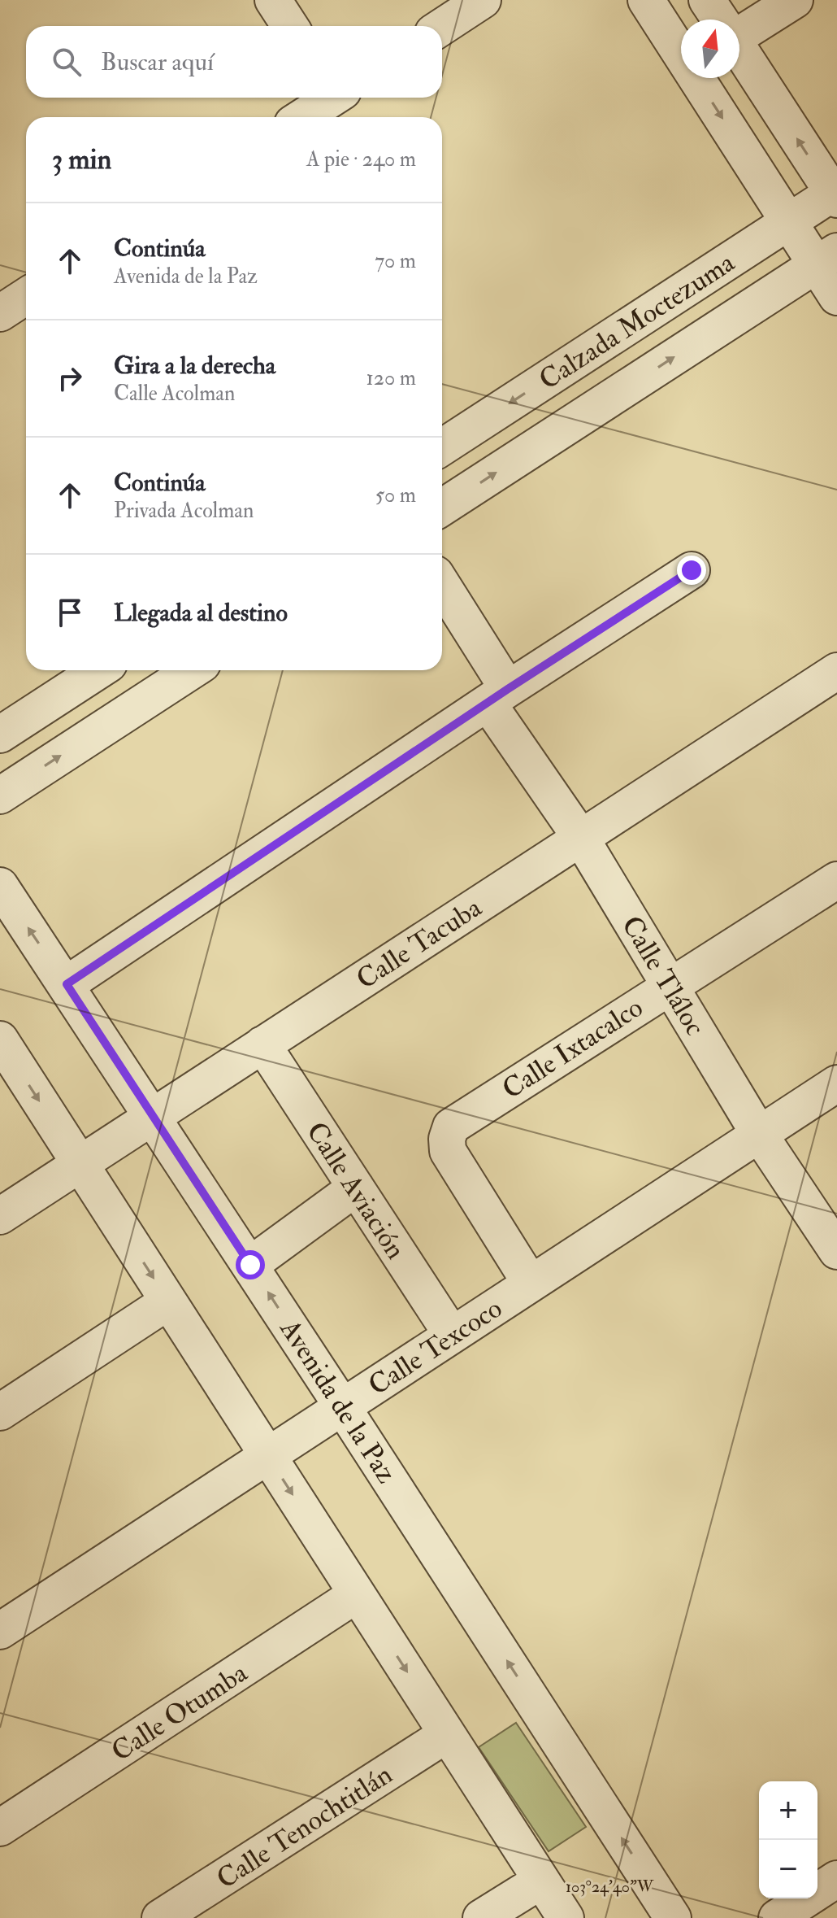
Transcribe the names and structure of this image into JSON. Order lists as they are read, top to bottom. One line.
{"streets":{"street":["Calzada Moctezuma","Calle Tacuba","Calle Tláloc","Calle Ixtacalco","Calle Aviación","Calle Texcoco","Avenida de la Paz","Calle Otumba","Calle Tenochtitlán"]},"crossings":[["Calle Tacuba","Calle Tláloc"],["Calle Tacuba","Calle Aviación"],["Calle Tacuba","Avenida de la Paz"],["Calle Tláloc","Calle Ixtacalco"],["Calle Tláloc","Calle Texcoco"],["Calle Ixtacalco","Calle Texcoco"],["Calle Aviación","Calle Texcoco"],["Calle Texcoco","Avenida de la Paz"]],"north":"top","page":{"search":"Buscar aquí","heading":["3 min","A pie · 240 m"],"list":[["Continúa","Avenida de la Paz","70 m"],["Gira a la derecha","Calle Acolman","120 m"],["Continúa","Privada Acolman","50 m"],"Llegada al destino"],"map_buttons":["+","−"]},"coordinates":["103°24'40\"W"]}
